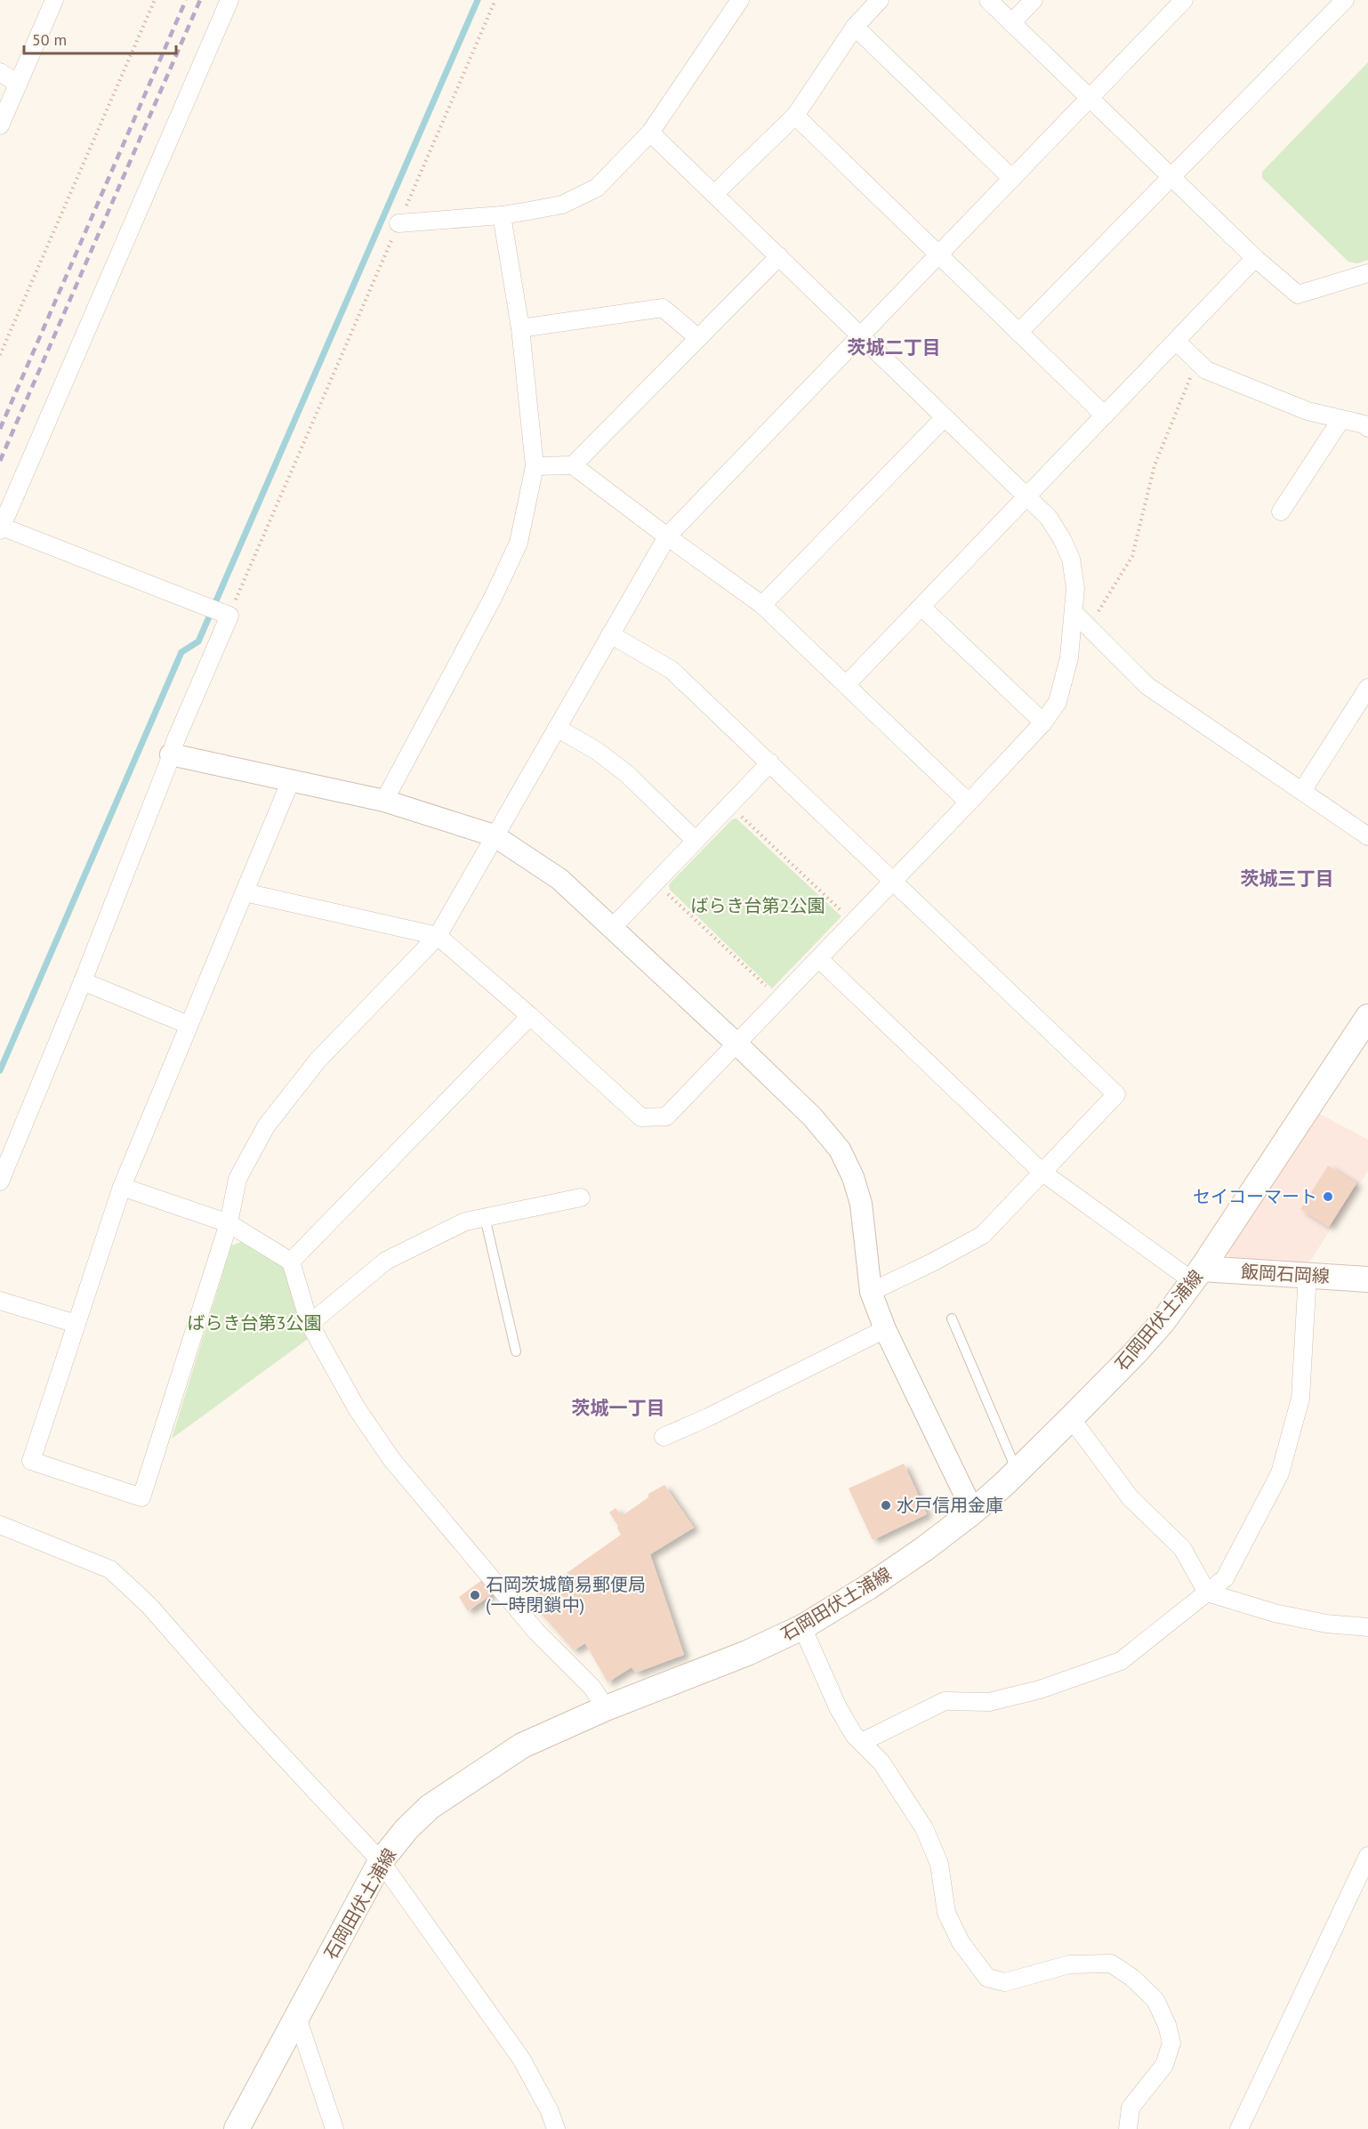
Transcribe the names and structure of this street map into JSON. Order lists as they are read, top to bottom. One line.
{"streets":{"main road":["飯岡石岡線","石岡田伏土浦線"]},"crossings":[["飯岡石岡線","石岡田伏土浦線"]],"districts":["茨城二丁目","茨城三丁目","茨城一丁目"],"parks":["ばらき台第2公園","ばらき台第3公園"],"places":["セイコーマート","水戸信用金庫","石岡茨城簡易郵便局 (一時閉鎖中)"],"scale_bar":"50 m"}
